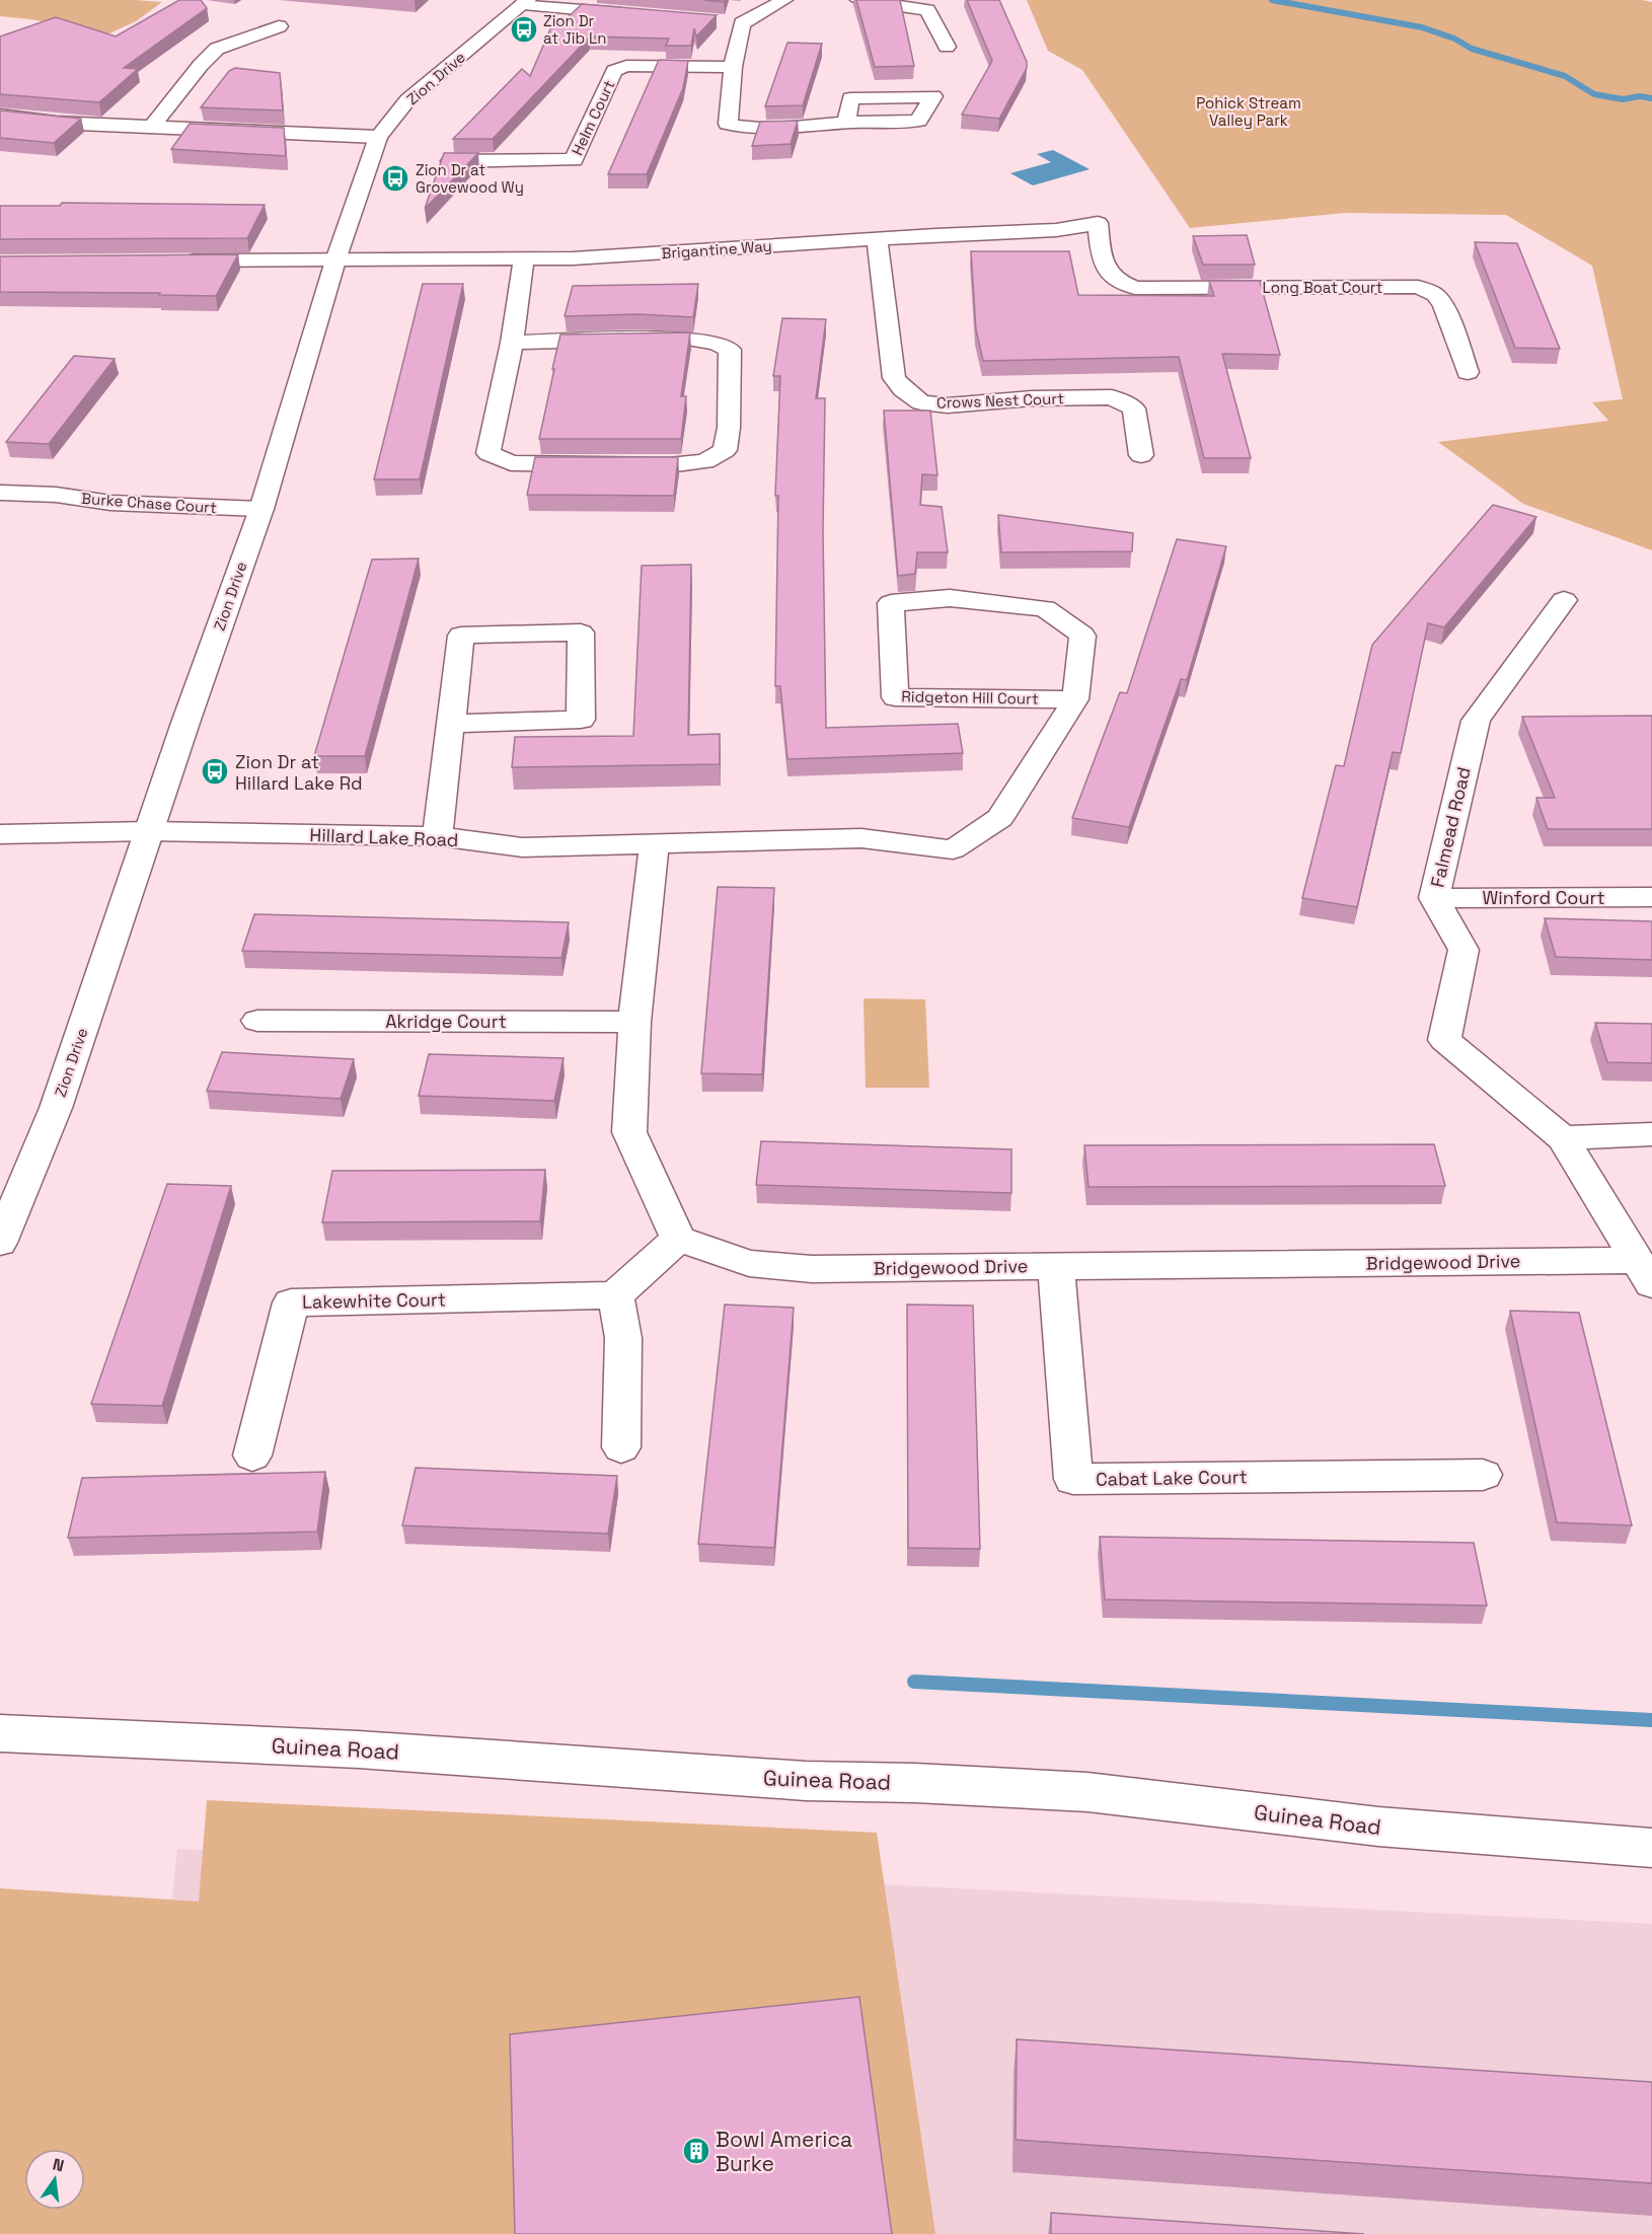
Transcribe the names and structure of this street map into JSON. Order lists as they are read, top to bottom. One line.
{"streets":{"street":["Zion Drive","Helm Court","Brigantine Way","Long Boat Court","Crows Nest Court","Burke Chase Court","Ridgeton Hill Court","Falmead Road","Hillard Lake Road","Winford Court","Akridge Court","Bridgewood Drive","Lakewhite Court","Cabat Lake Court","Guinea Road"]},"crossings":[["Zion Drive","Brigantine Way"],["Zion Drive","Burke Chase Court"],["Zion Drive","Hillard Lake Road"],["Brigantine Way","Long Boat Court"],["Brigantine Way","Crows Nest Court"],["Ridgeton Hill Court","Hillard Lake Road"],["Falmead Road","Winford Court"],["Falmead Road","Bridgewood Drive"],["Bridgewood Drive","Cabat Lake Court"]],"parks":["Pohick Stream Valley Park"],"places":{"bus stop":["Zion Dr at Jib Ln","Zion Dr at Grovewood Wy","Zion Dr at Hillard Lake Rd"],"building":["Bowl America Burke"]},"north":"top"}
